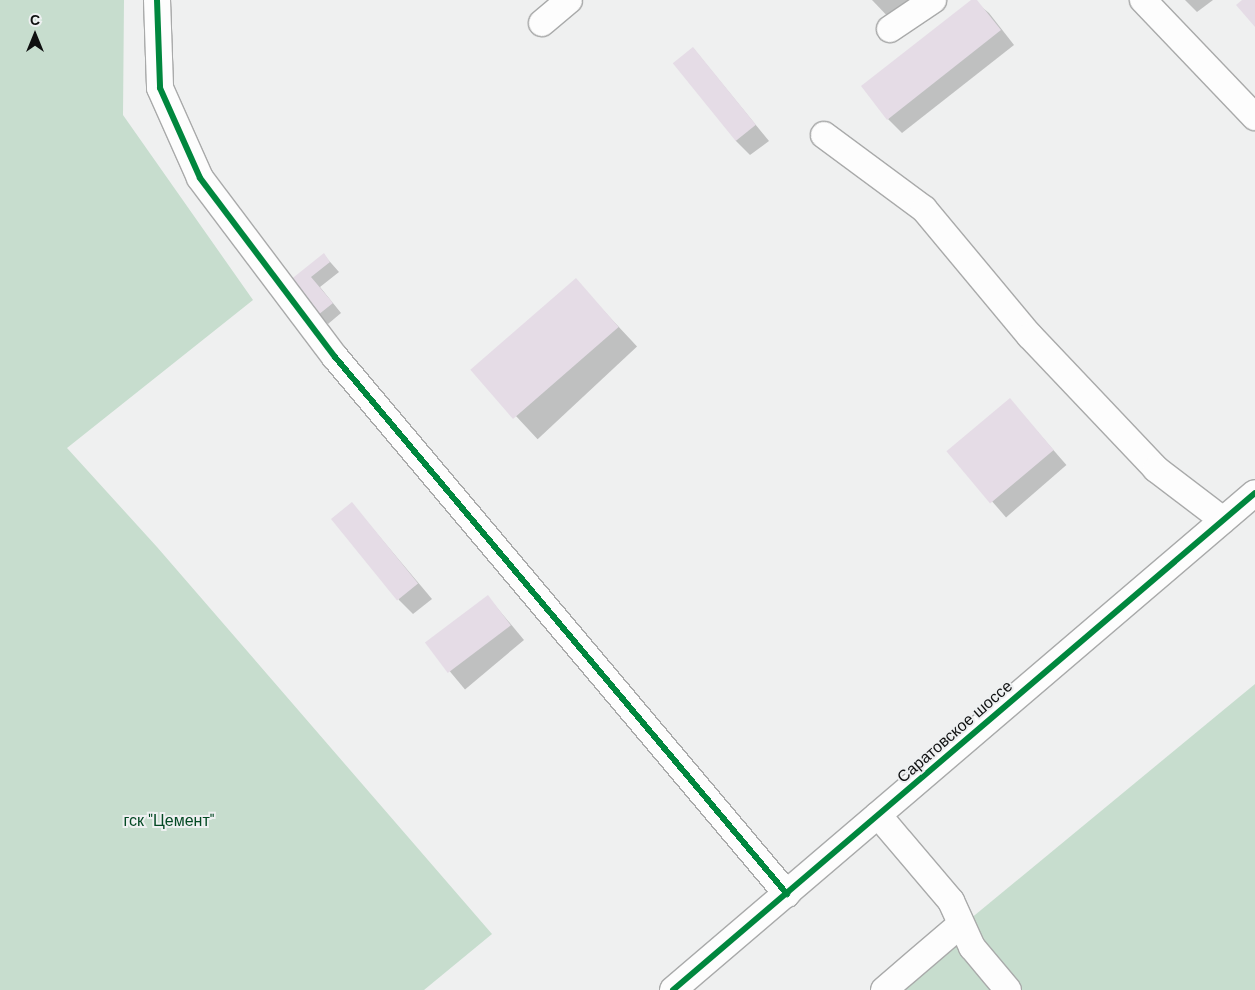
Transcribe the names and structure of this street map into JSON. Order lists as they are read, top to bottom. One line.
{"streets":{"street":["Саратовское шоссе"]},"parks":["гск \"Цемент\""],"north":"top"}
